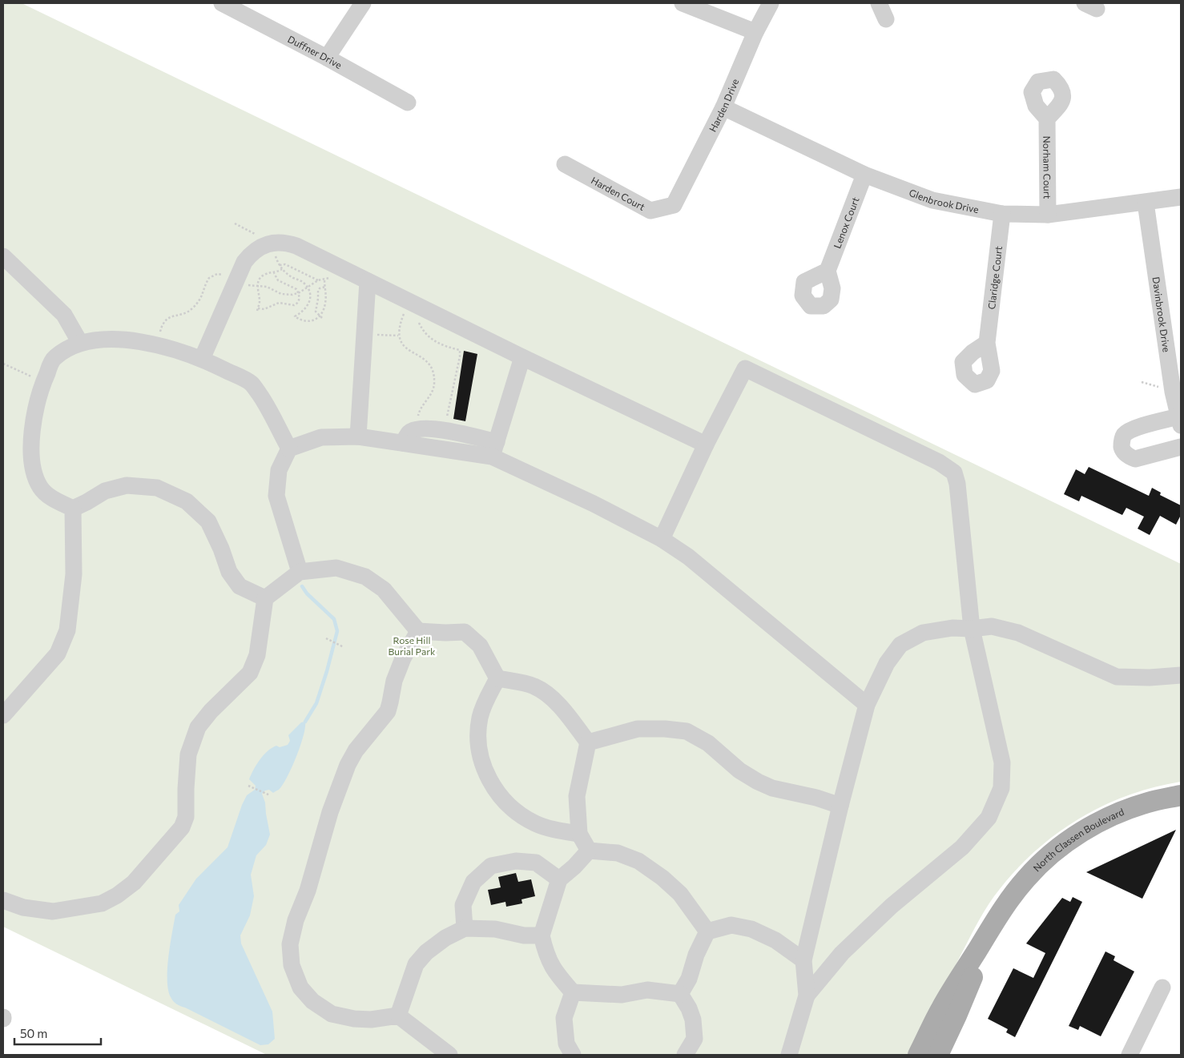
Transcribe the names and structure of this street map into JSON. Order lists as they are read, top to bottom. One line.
{"streets":{"main road":["North Classen Boulevard"],"street":["Duffner Drive","Harden Drive","Norham Court","Harden Court","Glenbrook Drive","Lenox Court","Claridge Court","Davinbrook Drive"]},"crossings":[["Harden Drive","Harden Court"],["Harden Drive","Glenbrook Drive"],["Norham Court","Glenbrook Drive"],["Glenbrook Drive","Lenox Court"],["Glenbrook Drive","Claridge Court"],["Glenbrook Drive","Davinbrook Drive"]],"parks":["Rose Hill Burial Park"],"scale_bar":"50 m"}
